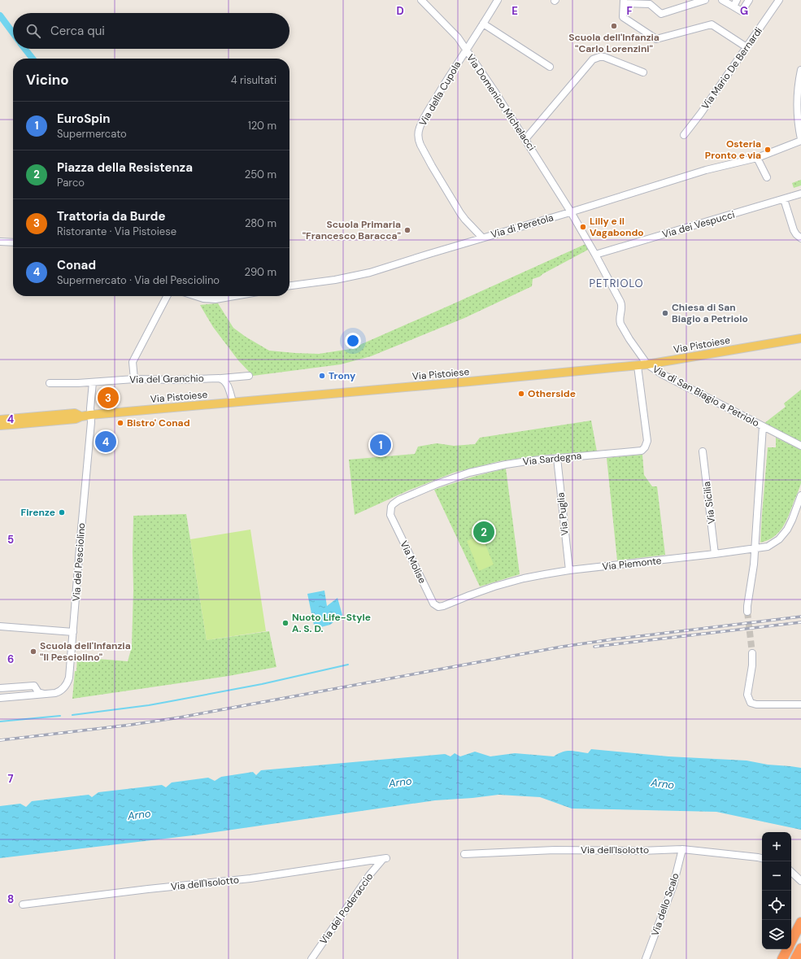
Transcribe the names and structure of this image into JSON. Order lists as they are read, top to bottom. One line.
{"streets":{"main road":["Via Pistoiese"],"street":["Via Mario De Bernardi","Via della Cupola","Via Domenico Michelacci","Via dei Vespucci","Via di Peretola","Via del Granchio","Via di San Biagio a Petriolo","Via Sardegna","Via Sicilia","Via Puglia","Via del Pesciolino","Via Molise","Via Piemonte","Via dell'Isolotto","Via dello Scalo","Via del Poderaccio"]},"crossings":[["Via della Cupola","Via Domenico Michelacci"],["Via della Cupola","Via di Peretola"],["Via Domenico Michelacci","Via di Peretola"],["Via Domenico Michelacci","Via di San Biagio a Petriolo"],["Via dei Vespucci","Via di San Biagio a Petriolo"],["Via di Peretola","Via di San Biagio a Petriolo"],["Via Pistoiese","Via di San Biagio a Petriolo"],["Via Pistoiese","Via Sardegna"],["Via Pistoiese","Via del Pesciolino"],["Via di San Biagio a Petriolo","Via Piemonte"],["Via Sardegna","Via Puglia"],["Via Sardegna","Via Molise"],["Via Sicilia","Via Piemonte"],["Via Puglia","Via Piemonte"],["Via Molise","Via Piemonte"],["Via dell'Isolotto","Via dello Scalo"],["Via dell'Isolotto","Via del Poderaccio"]],"districts":["PETRIOLO"],"water":["Arno"],"places":["Scuola dell'Infanzia \"Carlo Lorenzini\"","Osteria Pronto e via","Lilly e il Vagabondo","Scuola Primaria \"Francesco Baracca\"","Chiesa di San Biagio a Petriolo","Trony","Otherside","Bistro' Conad","Firenze","Nuoto Life-Style A. S. D.","Scuola dell'Infanzia \"Il Pesciolino\""],"page":{"search":"Cerca qui","heading":["Vicino","4 risultati"],"list":[{"mark":"1","name":"EuroSpin","note":"Supermercato","value":"120 m"},{"mark":"2","name":"Piazza della Resistenza","note":"Parco","value":"250 m"},{"mark":"3","name":"Trattoria da Burde","note":"Ristorante · Via Pistoiese","value":"280 m"},{"mark":"4","name":"Conad","note":"Supermercato · Via del Pesciolino","value":"290 m"}],"pins":["3","4","1","2"],"map_buttons":["+","−"]},"grid":{"columns":["D","E","F","G"],"rows":["4","5","6","7","8"]}}
